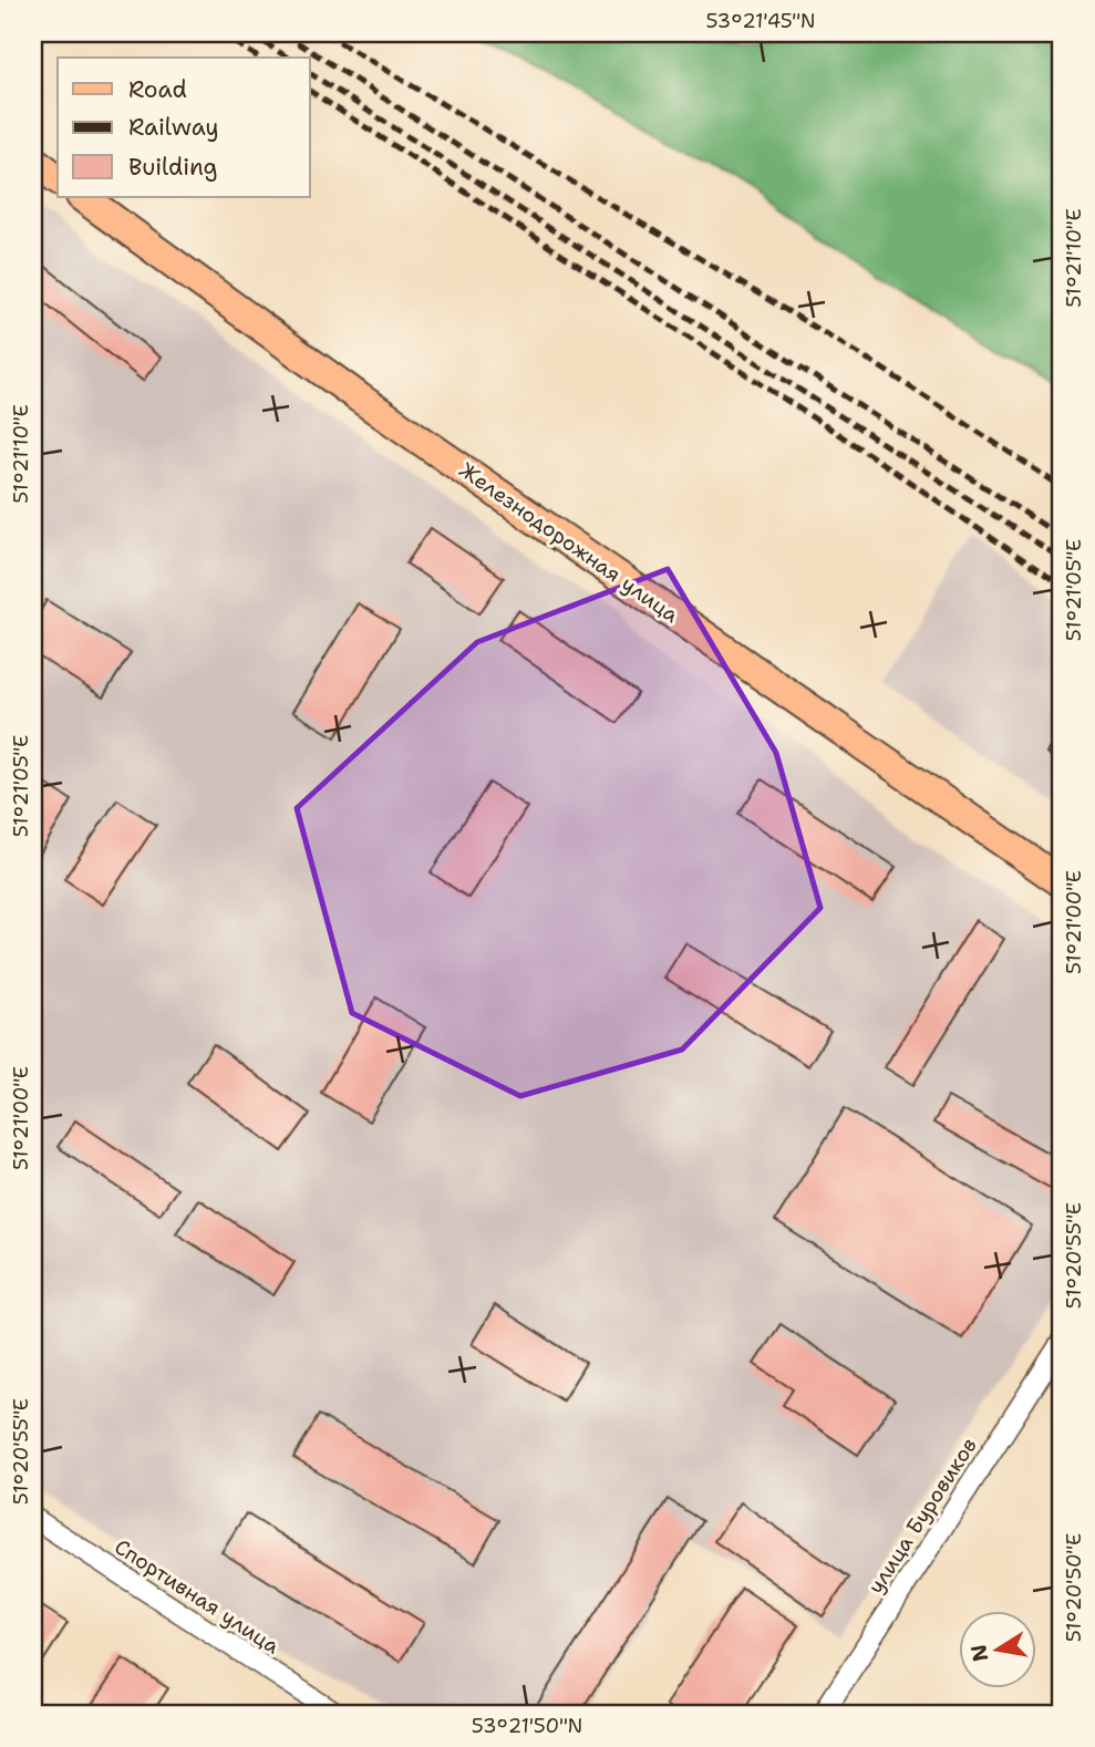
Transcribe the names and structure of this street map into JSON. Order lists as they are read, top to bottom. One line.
{"streets":{"main road":["Железнодорожная улица"],"street":["улица Буровиков","Спортивная улица"]},"legend":["Road","Railway","Building"],"north":"left","coordinates":["53°21'45\"N","51°21'10\"E","51°21'05\"E","51°21'00\"E","51°20'55\"E","51°20'50\"E","53°21'50\"N"]}
